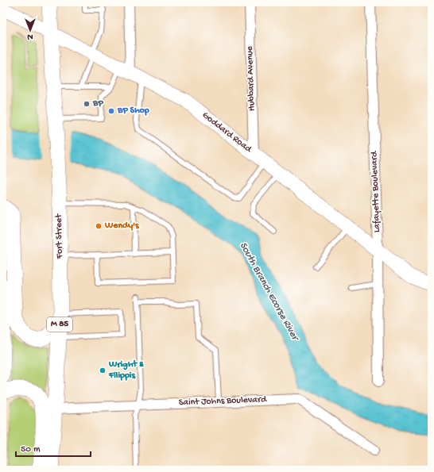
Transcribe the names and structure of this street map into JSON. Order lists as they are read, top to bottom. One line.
{"streets":{"main road":["Fort Street","M 85"],"street":["Hubbard Avenue","Goddard Road","Lafayette Boulevard","Saint Johns Boulevard"]},"crossings":[["Hubbard Avenue","Goddard Road"],["Goddard Road","Lafayette Boulevard"],["Goddard Road","Fort Street"],["Fort Street","Saint Johns Boulevard"]],"water":["South Branch Ecorse River"],"places":["BP","BP Shop","Wendy's","Wright & Filippis"],"scale_bar":"50 m","north":"bottom"}
